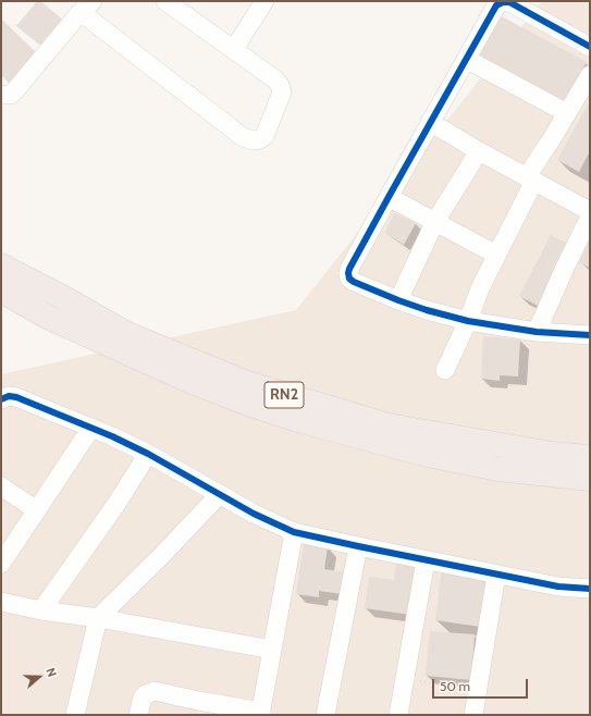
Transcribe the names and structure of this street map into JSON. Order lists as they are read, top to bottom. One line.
{"streets":{"highway":["RN2"]},"scale_bar":"50 m","north":"right"}
